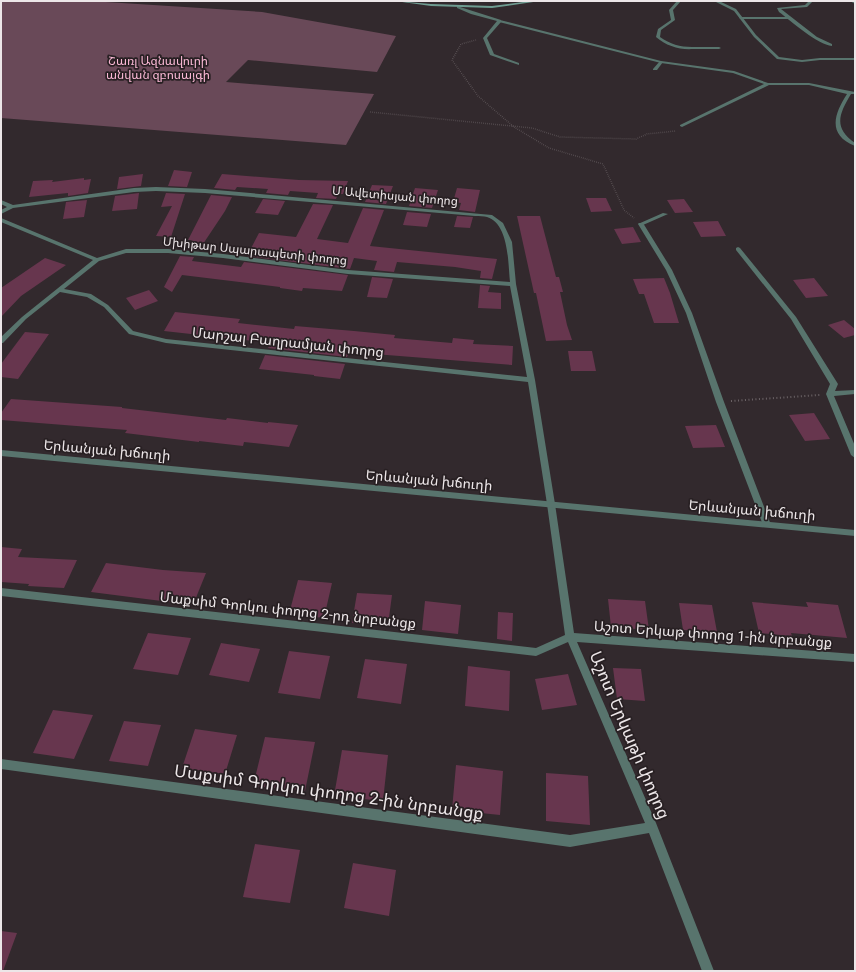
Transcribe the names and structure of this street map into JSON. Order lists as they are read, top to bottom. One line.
{"streets":{"street":["Մ Ավետիսյան փողոց","Մխիթար Սպարապետի փողոց","Մարշալ Բաղրամյան փողոց","Երևանյան խճուղի","Մաքսիմ Գորկու փողոց 2-րդ նրբանցք","Աշոտ Երկաթ փողոց 1-ին նրբանցք","Աշոտ Երկաթի փողոց","Մաքսիմ Գորկու փողոց 2-ին նրբանցք"]},"crossings":[["Մ Ավետիսյան փողոց","Մխիթար Սպարապետի փողոց"],["Մ Ավետիսյան փողոց","Մարշալ Բաղրամյան փողոց"],["Մ Ավետիսյան փողոց","Երևանյան խճուղի"],["Մ Ավետիսյան փողոց","Աշոտ Երկաթի փողոց"],["Մխիթար Սպարապետի փողոց","Մարշալ Բաղրամյան փողոց"],["Երևանյան խճուղի","Աշոտ Երկաթի փողոց"],["Մաքսիմ Գորկու փողոց 2-րդ նրբանցք","Աշոտ Երկաթ փողոց 1-ին նրբանցք"],["Մաքսիմ Գորկու փողոց 2-րդ նրբանցք","Աշոտ Երկաթի փողոց"],["Աշոտ Երկաթ փողոց 1-ին նրբանցք","Աշոտ Երկաթի փողոց"],["Աշոտ Երկաթի փողոց","Մաքսիմ Գորկու փողոց 2-ին նրբանցք"]],"parks":["Շառլ Ազնավուրի անվան զբոսայգի"]}
